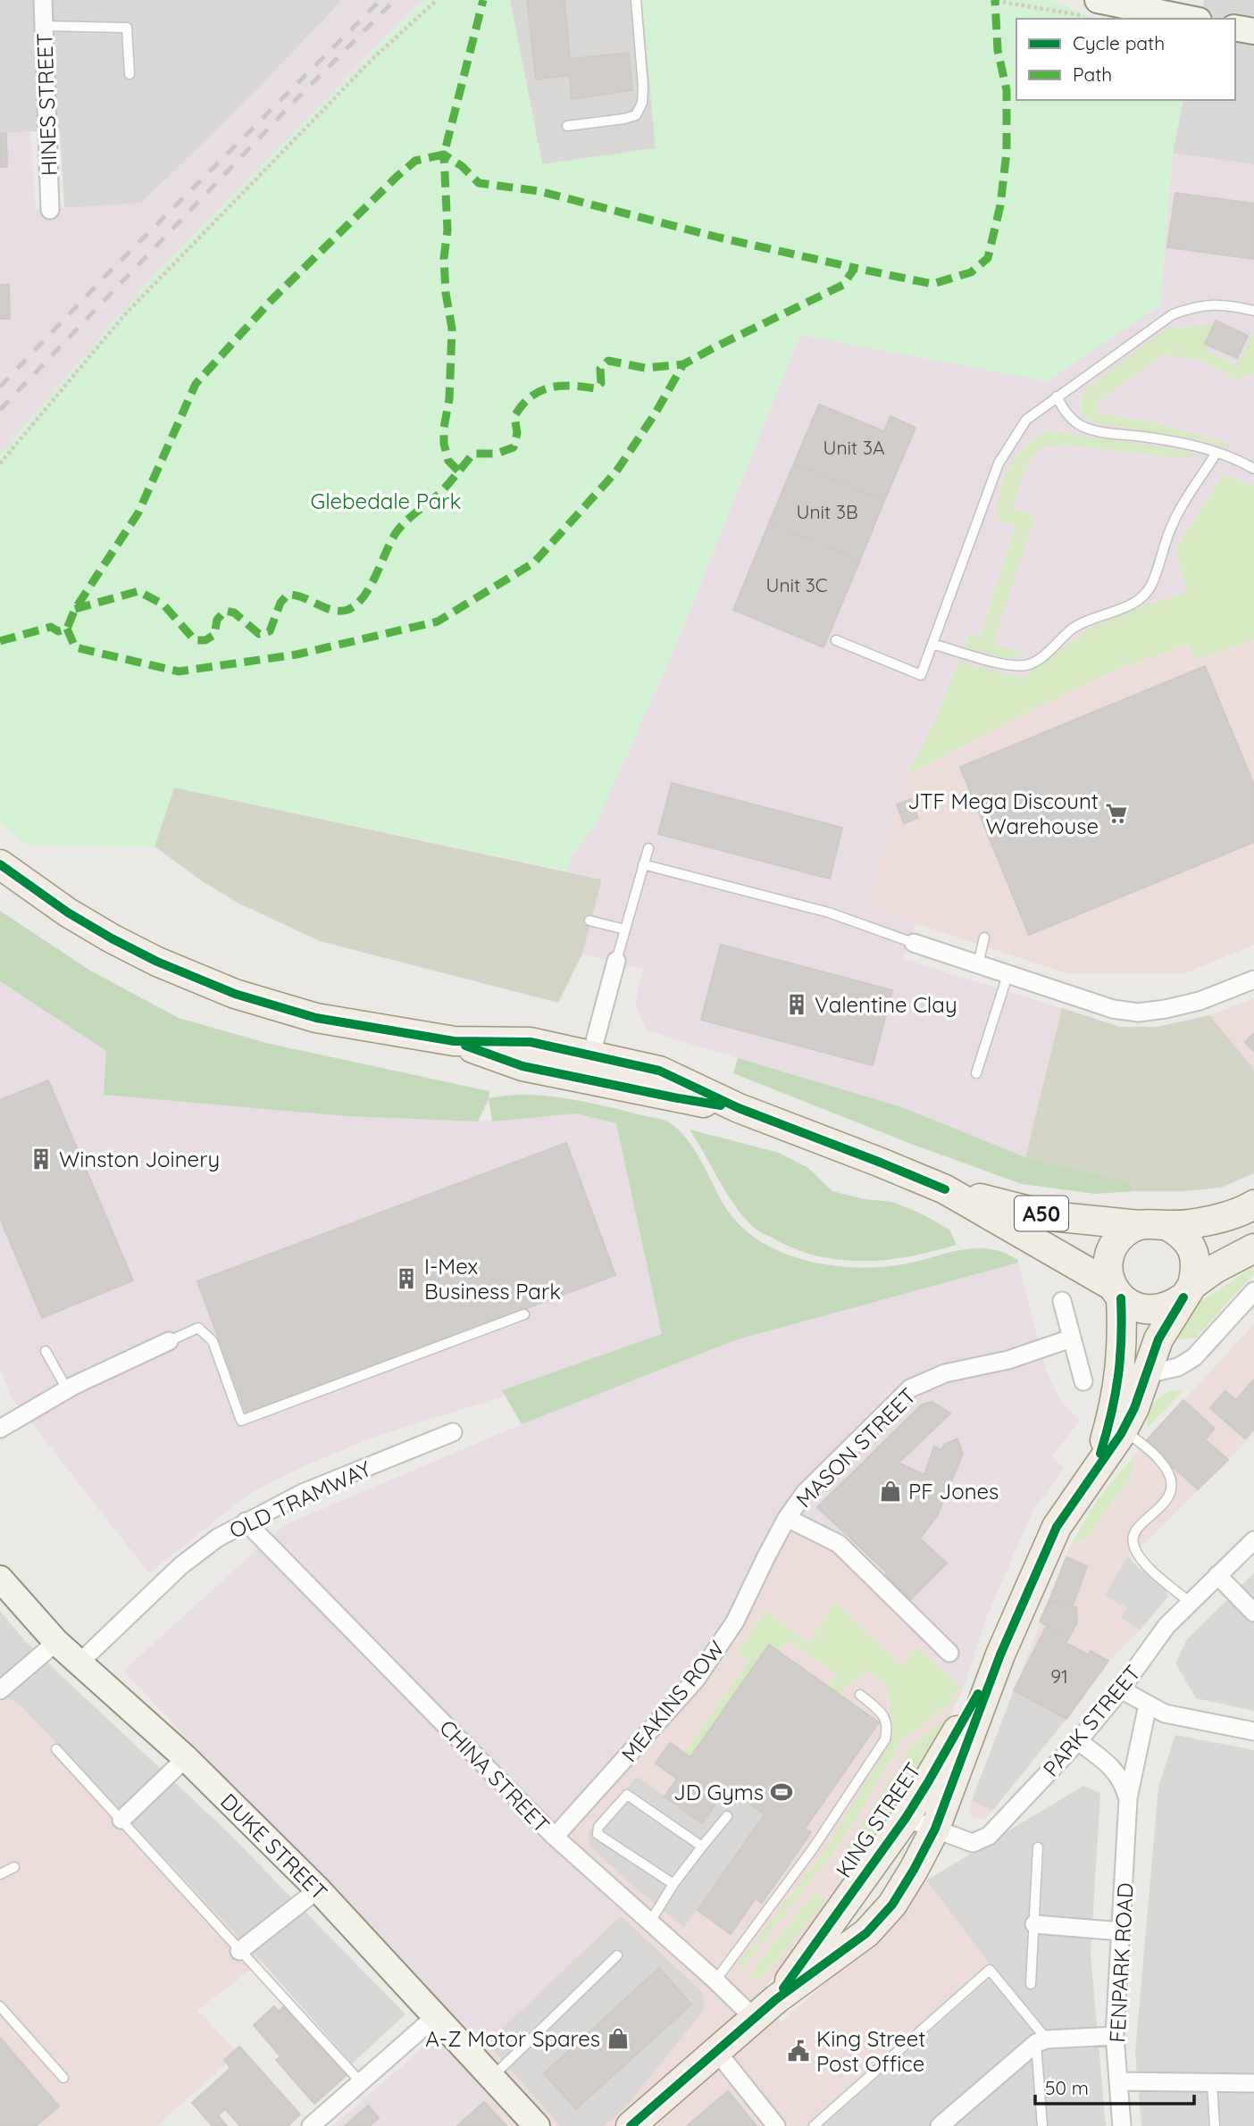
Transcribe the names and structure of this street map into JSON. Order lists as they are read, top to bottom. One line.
{"streets":{"main road":["A50","KING STREET"],"street":["HINES STREET","MASON STREET","OLD TRAMWAY","MEAKINS ROW","PARK STREET","CHINA STREET","DUKE STREET","FENPARK ROAD"]},"crossings":[["A50","KING STREET"],["MASON STREET","MEAKINS ROW"],["OLD TRAMWAY","CHINA STREET"],["OLD TRAMWAY","DUKE STREET"],["MEAKINS ROW","CHINA STREET"],["PARK STREET","KING STREET"],["PARK STREET","FENPARK ROAD"],["CHINA STREET","KING STREET"]],"parks":["Glebedale Park"],"places":{"supermarket":["JTF Mega Discount Warehouse"],"building":["Valentine Clay","Winston Joinery","I-Mex Business Park"],"shop":["PF Jones","A-Z Motor Spares"],"sports":["JD Gyms"],"public building":["King Street Post Office"]},"house_numbers":["Unit 3A","Unit 3B","Unit 3C","91"],"legend":["Cycle path","Path"],"scale_bar":"50 m"}
